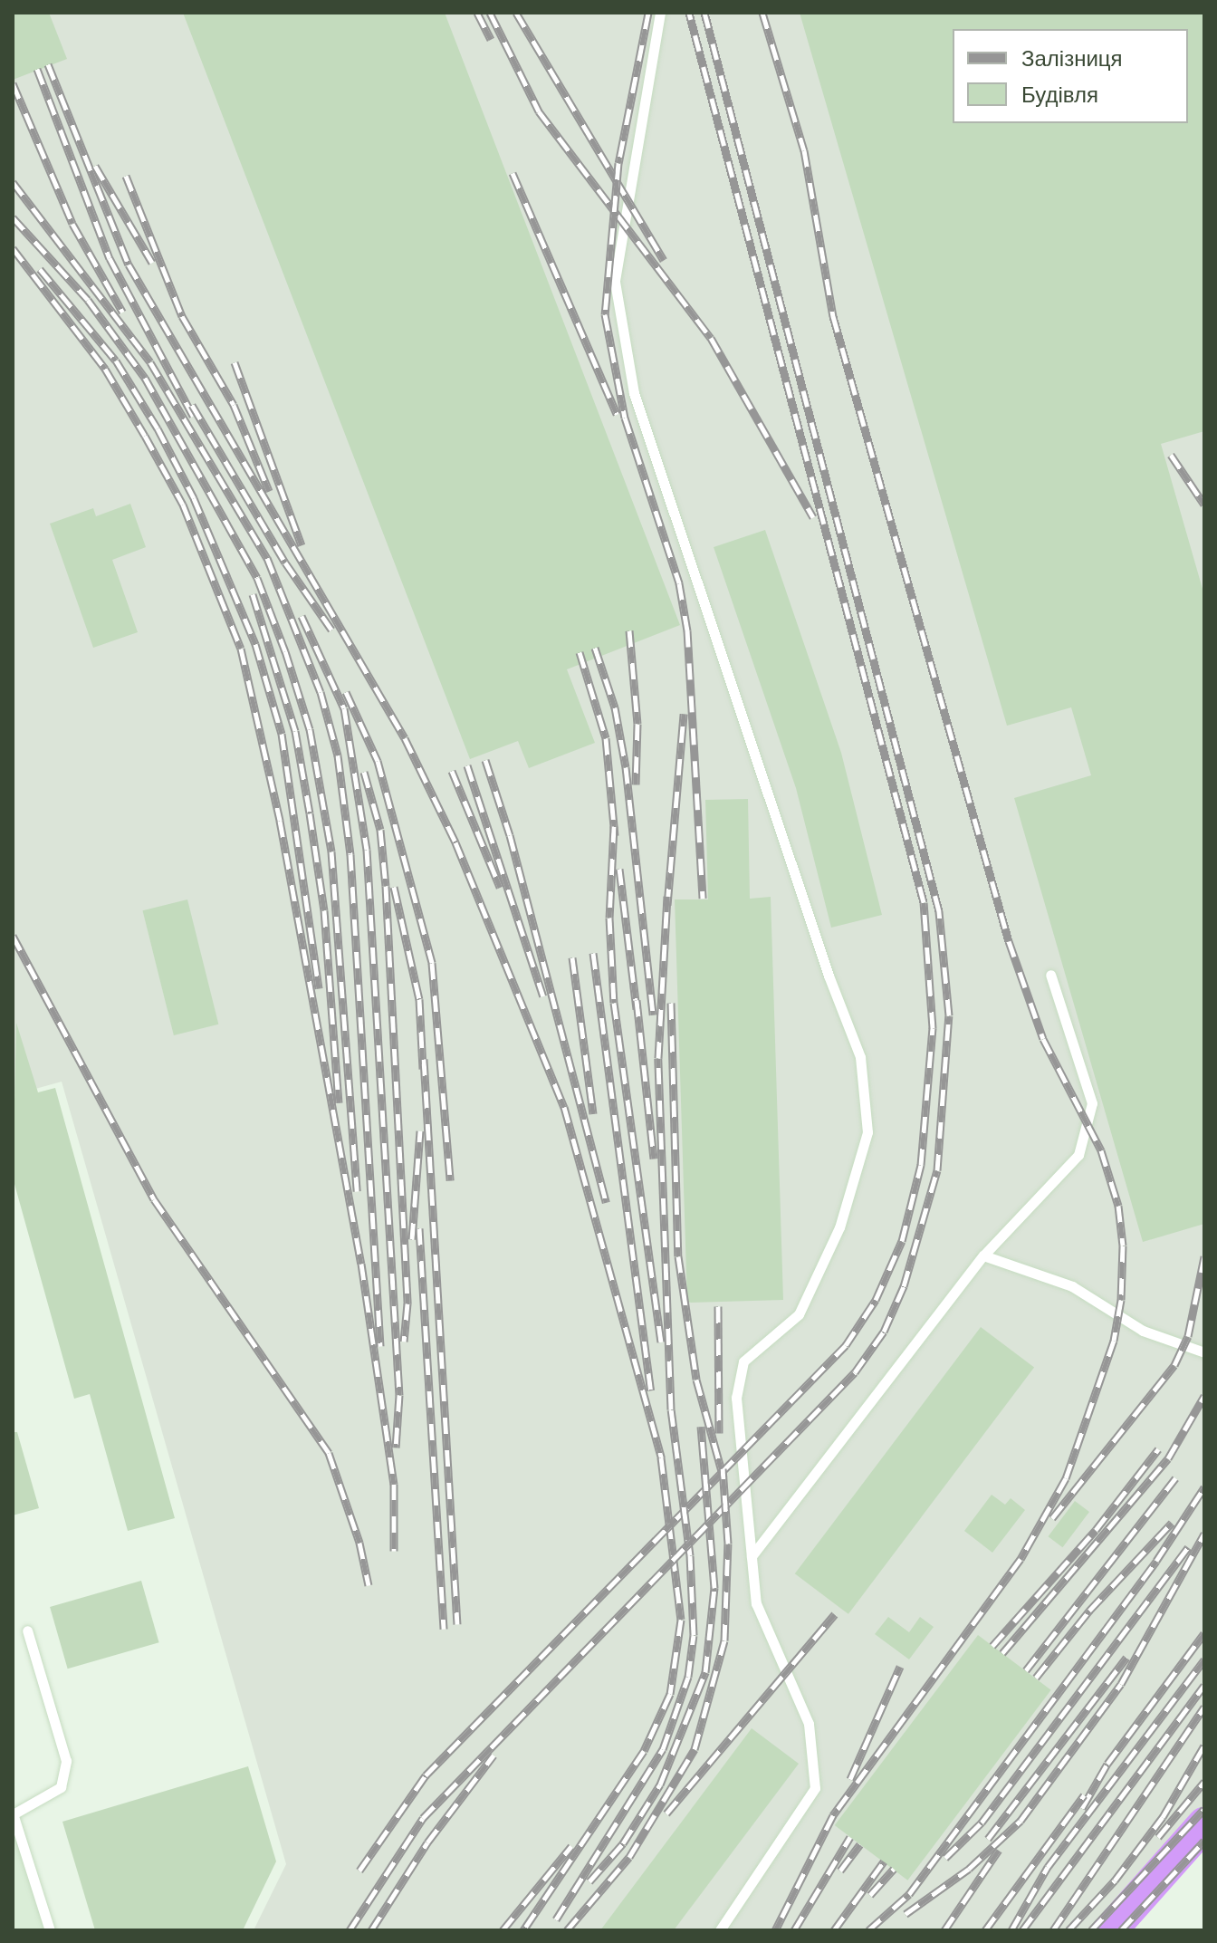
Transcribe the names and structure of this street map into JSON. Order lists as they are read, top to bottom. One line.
{"legend":["Залізниця","Будівля"]}
